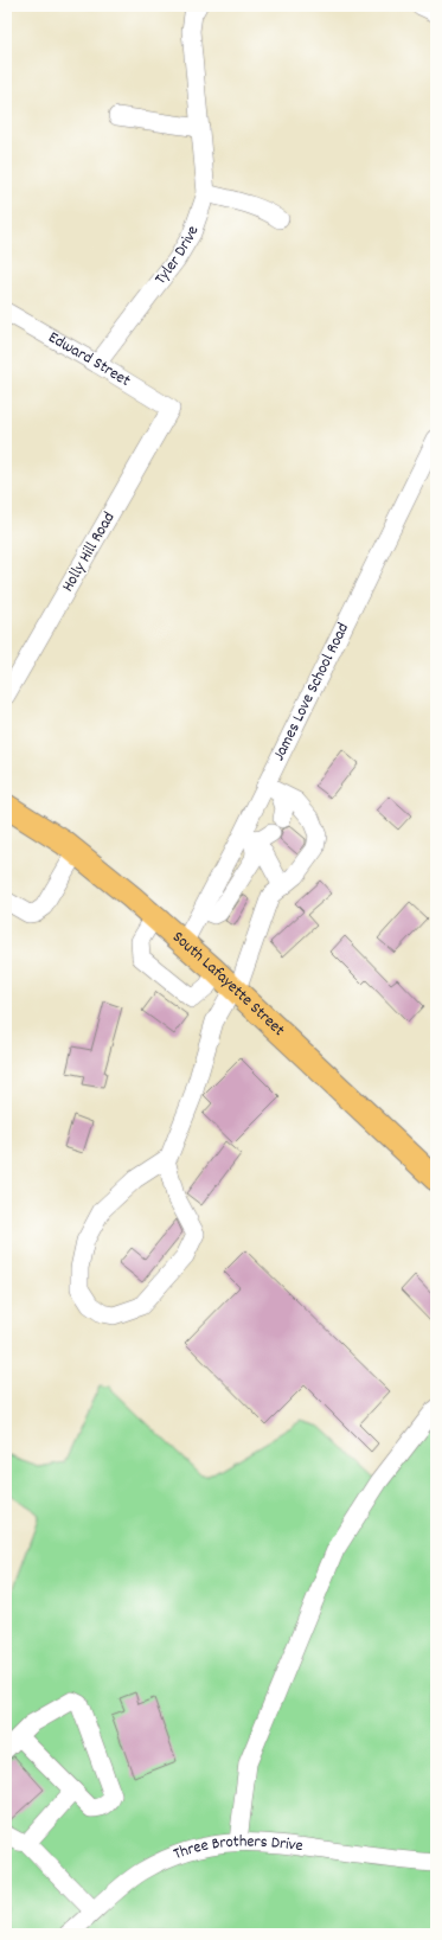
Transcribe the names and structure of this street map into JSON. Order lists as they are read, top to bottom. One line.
{"streets":{"main road":["South Lafayette Street"],"street":["Tyler Drive","Edward Street","Holly Hill Road","James Love School Road","Three Brothers Drive"]},"crossings":[["Tyler Drive","Edward Street"],["Edward Street","Holly Hill Road"],["James Love School Road","South Lafayette Street"]]}
